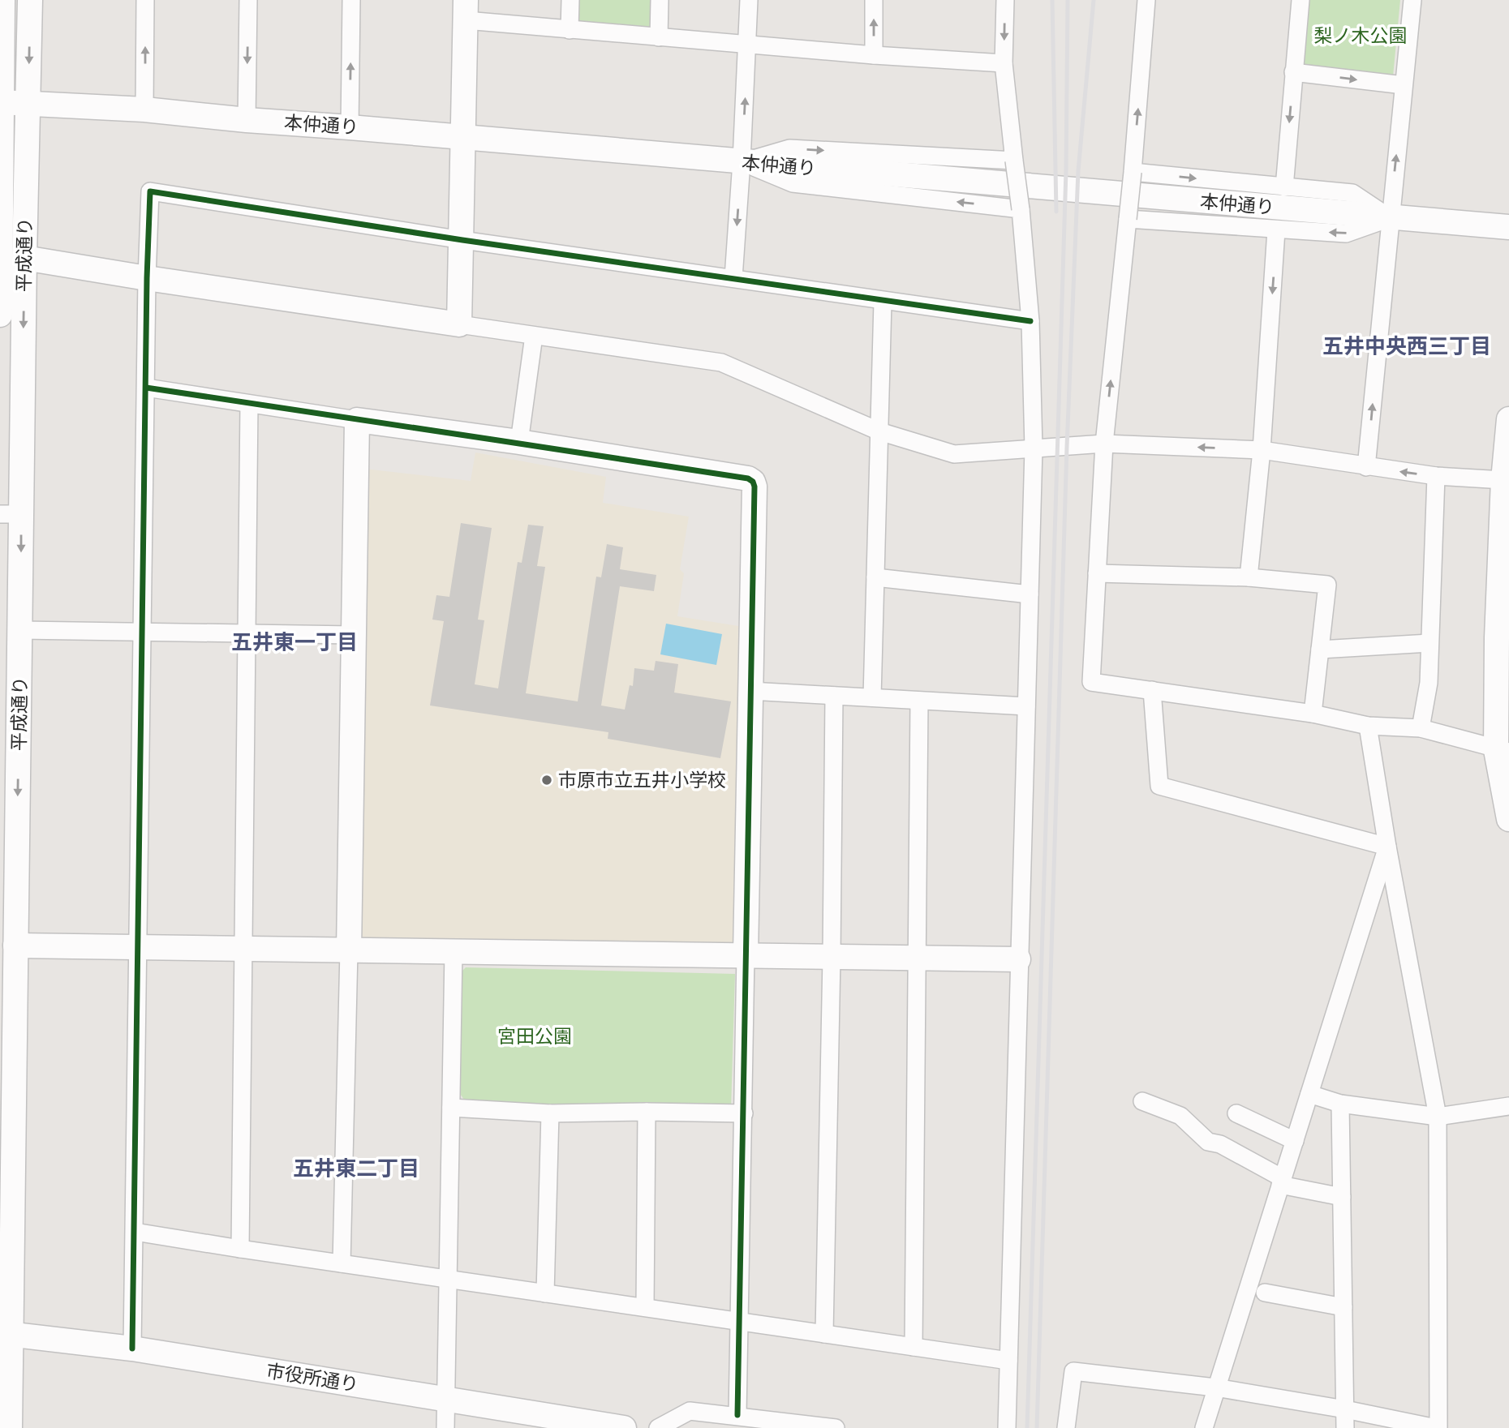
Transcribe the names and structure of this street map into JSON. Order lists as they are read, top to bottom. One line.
{"streets":{"street":["本仲通り","平成通り","市役所通り"]},"crossings":[["本仲通り","平成通り"],["平成通り","市役所通り"]],"districts":["五井中央西三丁目","五井東一丁目","五井東二丁目"],"parks":["梨ノ木公園","宮田公園"],"places":["市原市立五井小学校"]}
